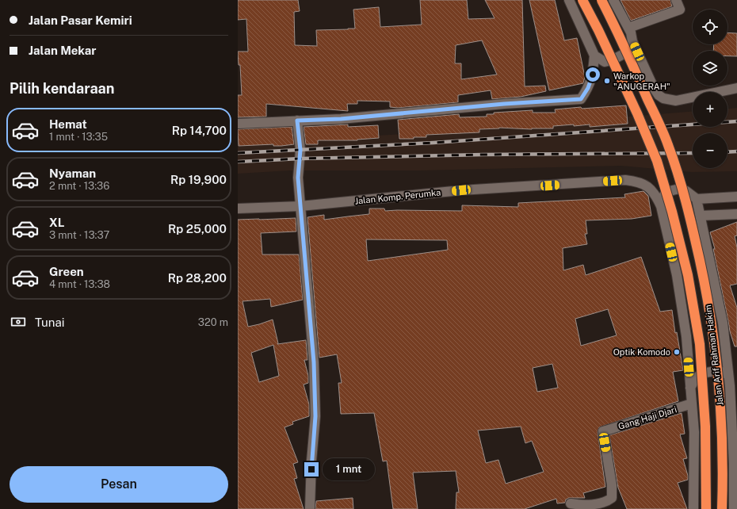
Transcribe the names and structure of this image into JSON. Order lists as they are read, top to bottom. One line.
{"streets":{"highway":["Jalan Arif Rahman Hakim"],"street":["Jalan Komp. Perumka","Gang Haji Djari"]},"places":["Warkop \"ANUGERAH\"","Optik Komodo"],"page":{"banner":["Jalan Pasar Kemiri","Jalan Mekar"],"map_buttons":["+","−"],"heading":"Pilih kendaraan","list":[{"name":"Hemat","note":"1 mnt · 13:35","value":"Rp 14,700"},{"name":"Nyaman","note":"2 mnt · 13:36","value":"Rp 19,900"},{"name":"XL","note":"3 mnt · 13:37","value":"Rp 25,000"},{"name":"Green","note":"4 mnt · 13:38","value":"Rp 28,200"}],"pay":["Tunai","320 m"],"bubble":"1 mnt","buttons":"Pesan"}}
